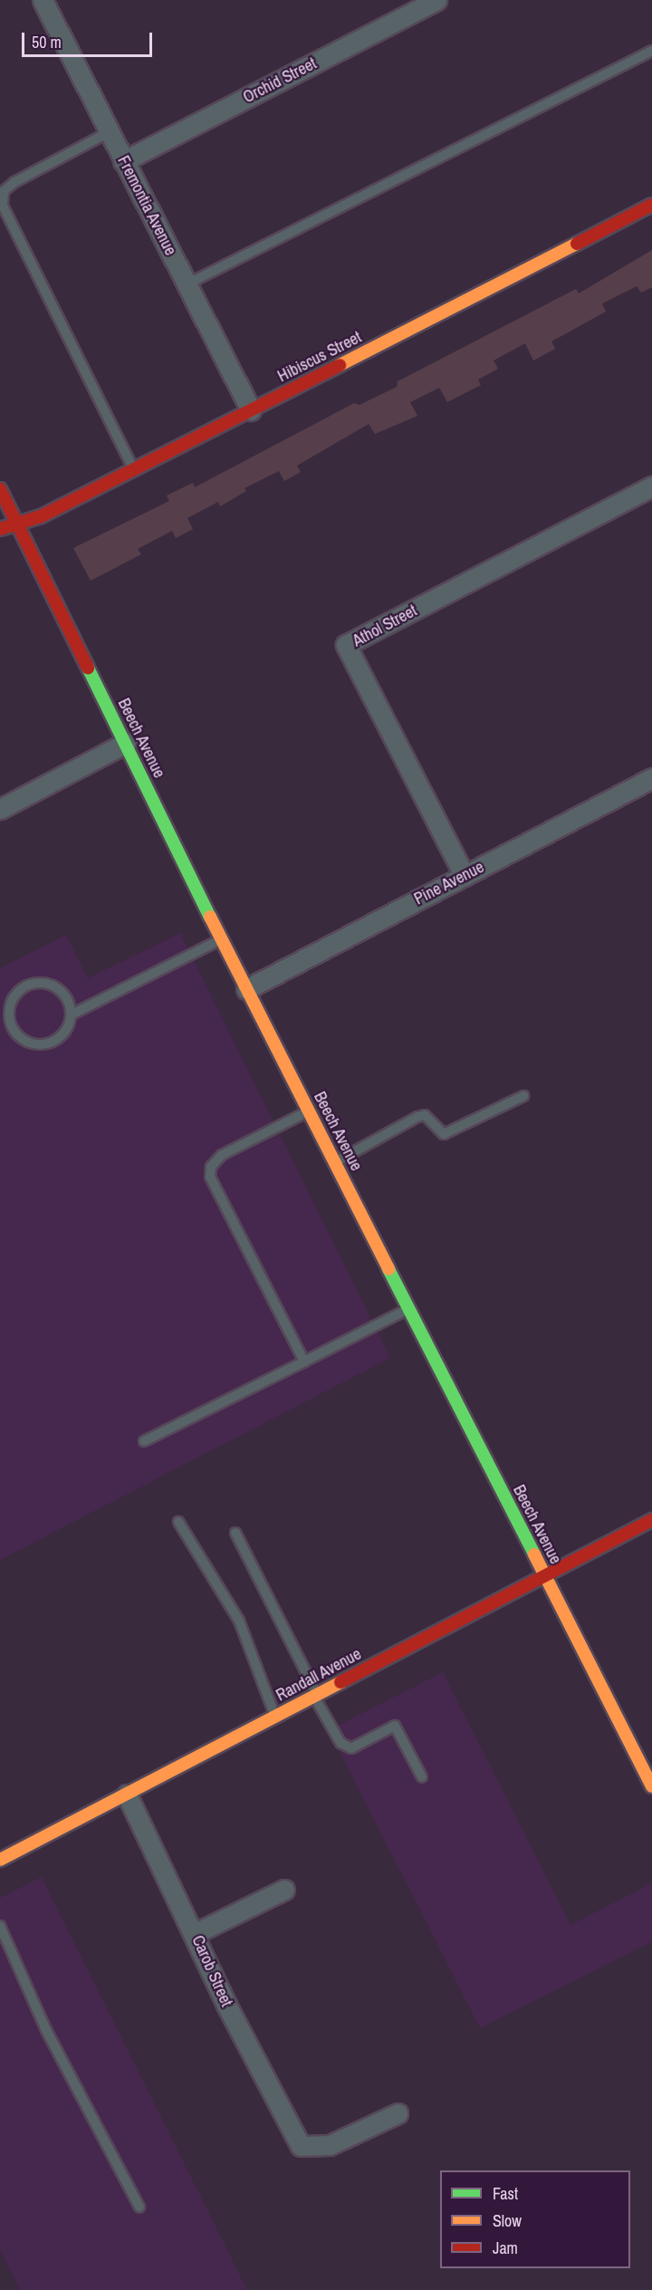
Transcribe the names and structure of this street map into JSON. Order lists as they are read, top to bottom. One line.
{"streets":{"street":["Orchid Street","Fremontia Avenue","Hibiscus Street","Athol Street","Beech Avenue","Pine Avenue","Randall Avenue","Carob Street"]},"crossings":[["Orchid Street","Fremontia Avenue"],["Fremontia Avenue","Hibiscus Street"],["Hibiscus Street","Beech Avenue"],["Athol Street","Pine Avenue"],["Beech Avenue","Pine Avenue"],["Beech Avenue","Randall Avenue"],["Randall Avenue","Carob Street"]],"legend":["Fast","Slow","Jam"],"scale_bar":"50 m"}
